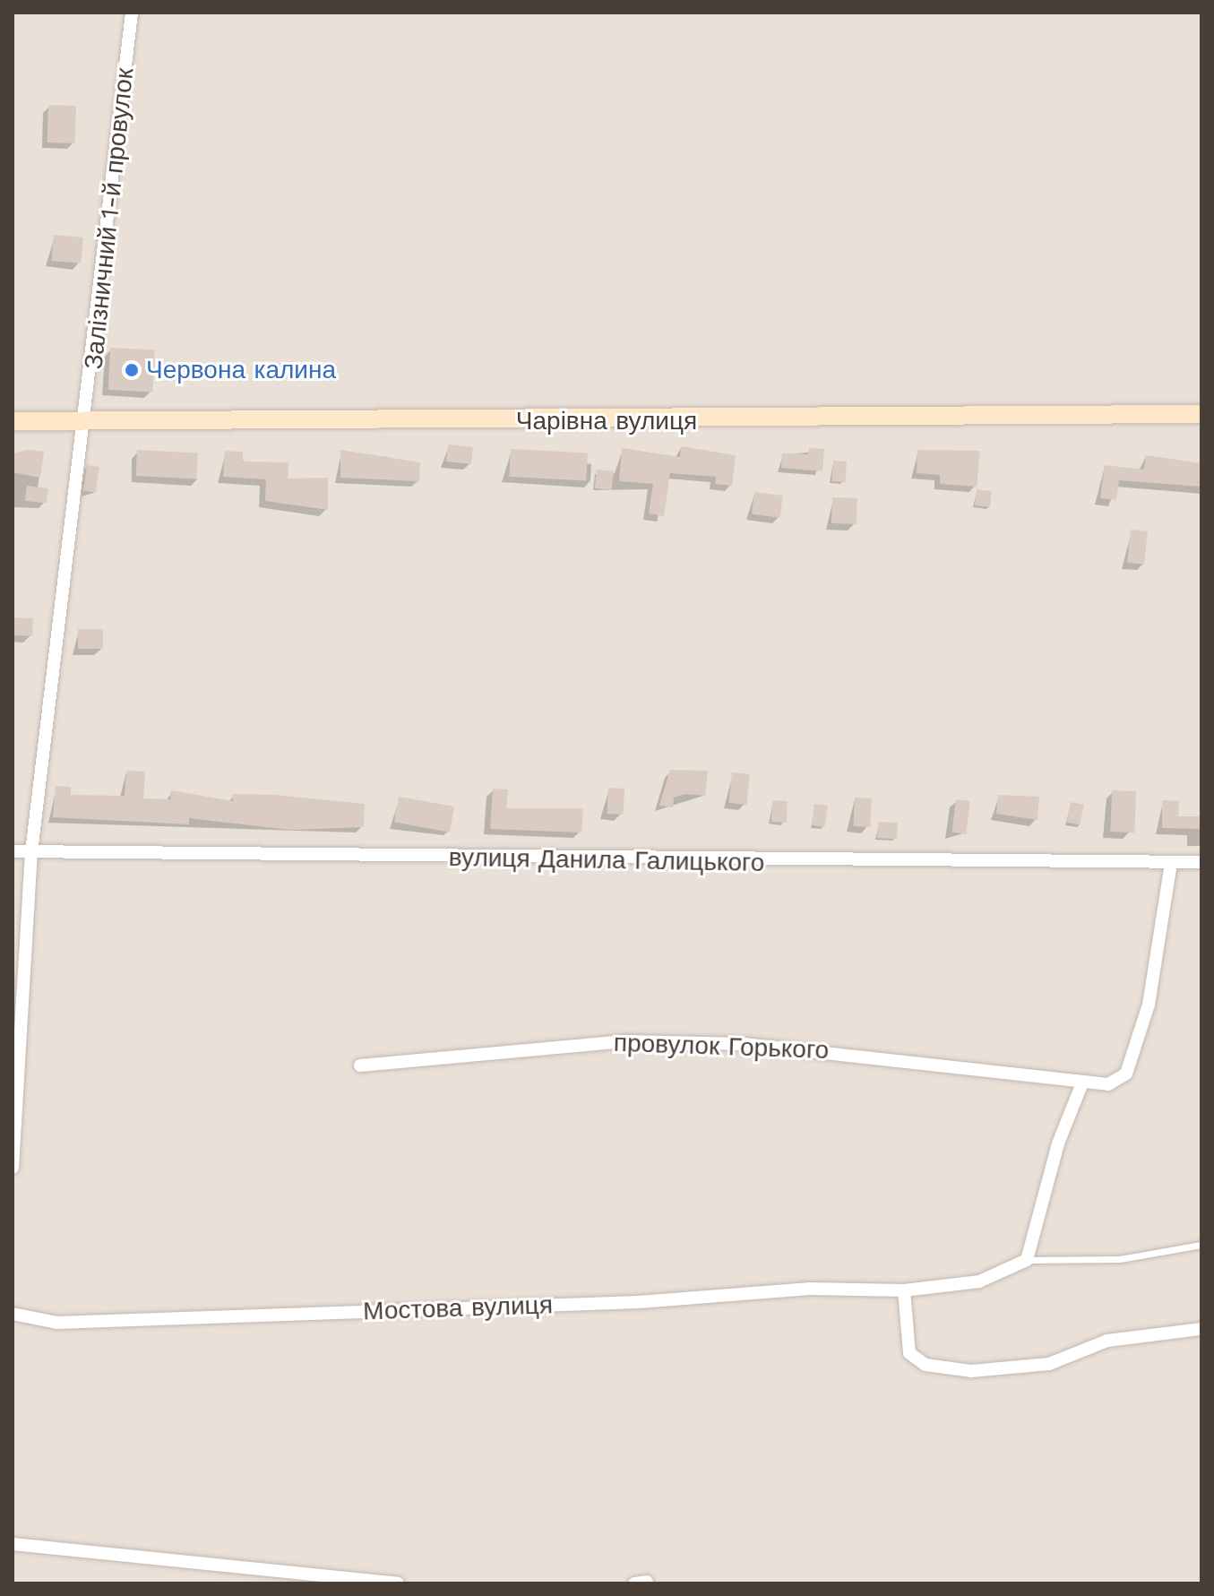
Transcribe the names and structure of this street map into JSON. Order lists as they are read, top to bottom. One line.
{"streets":{"street":["Залізничний 1-й провулок","Чарівна вулиця","вулиця Данила Галицького","провулок Горького","Мостова вулиця"]},"crossings":[["Залізничний 1-й провулок","Чарівна вулиця"],["Залізничний 1-й провулок","вулиця Данила Галицького"],["вулиця Данила Галицького","провулок Горького"]],"places":["Червона калина"]}
